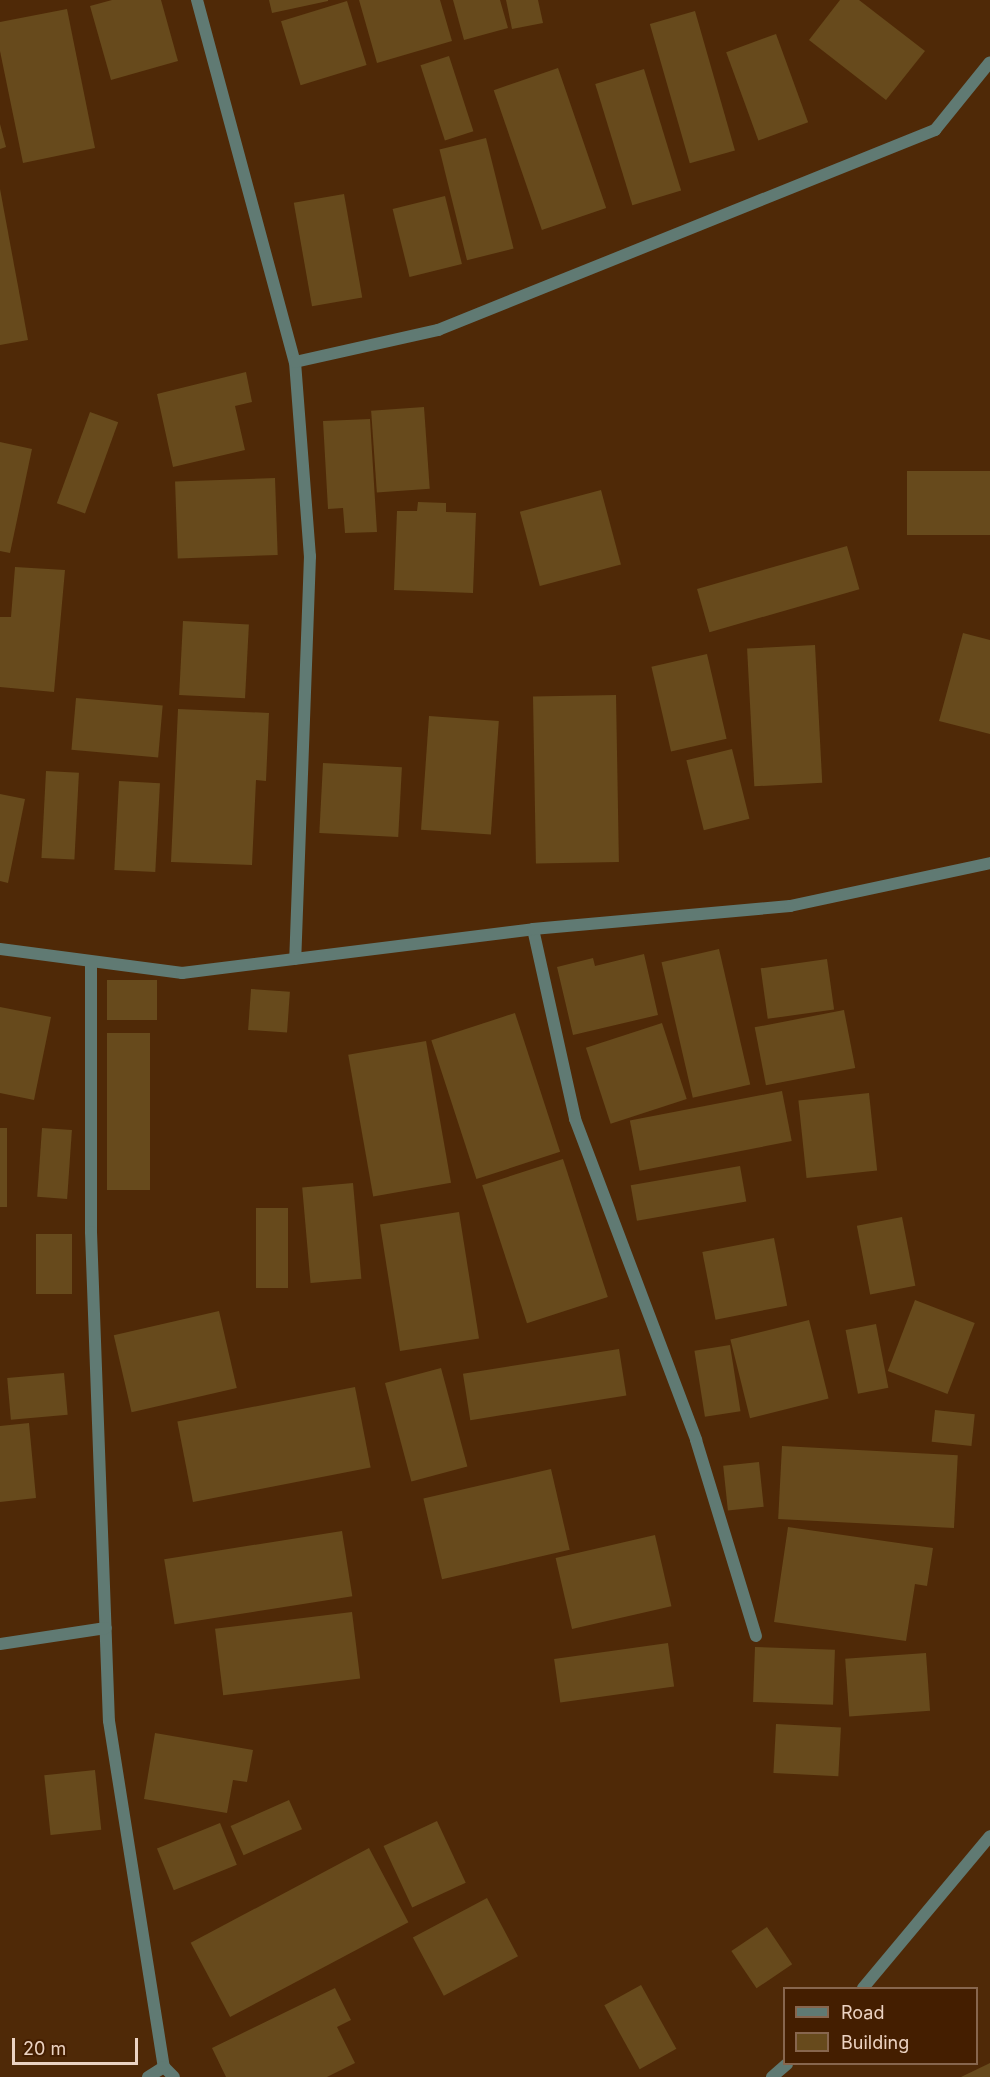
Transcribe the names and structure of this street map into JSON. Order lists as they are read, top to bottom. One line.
{"legend":["Road","Building"],"scale_bar":"20 m"}
